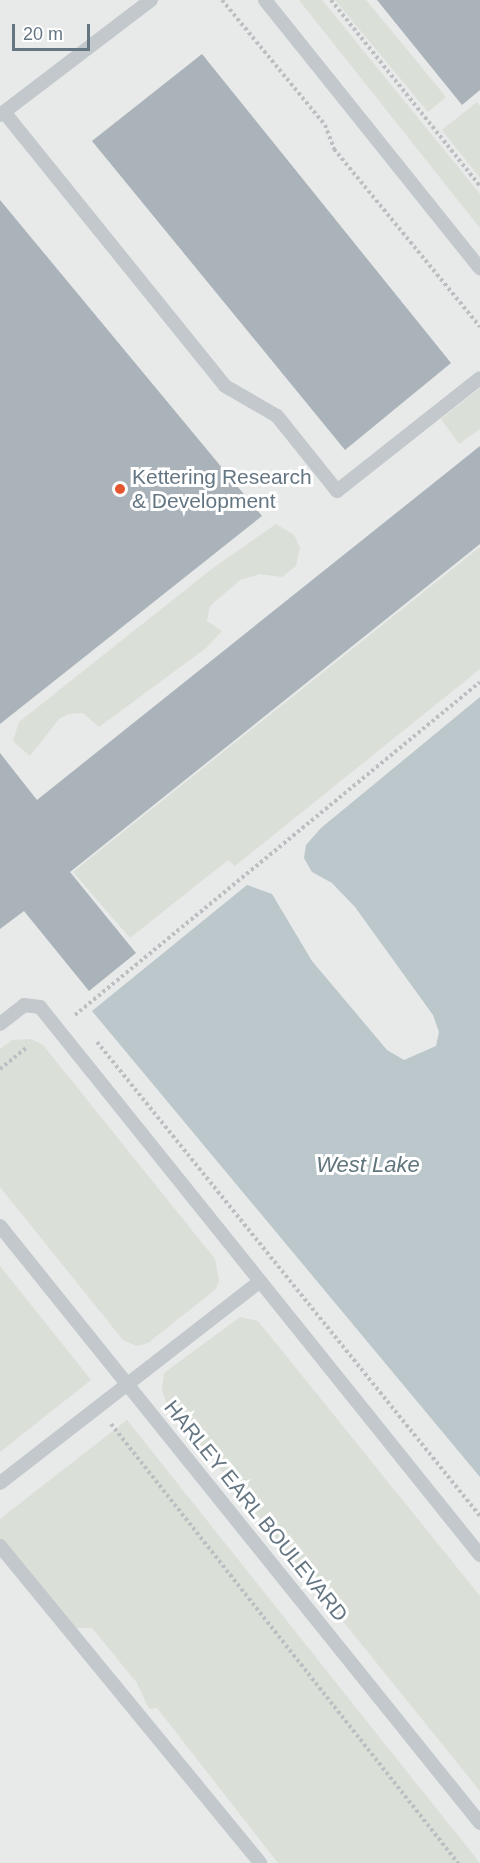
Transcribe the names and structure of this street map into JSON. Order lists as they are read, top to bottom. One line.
{"streets":{"lane":["HARLEY EARL BOULEVARD"]},"water":["West Lake"],"places":["Kettering Research & Development"],"scale_bar":"20 m"}
